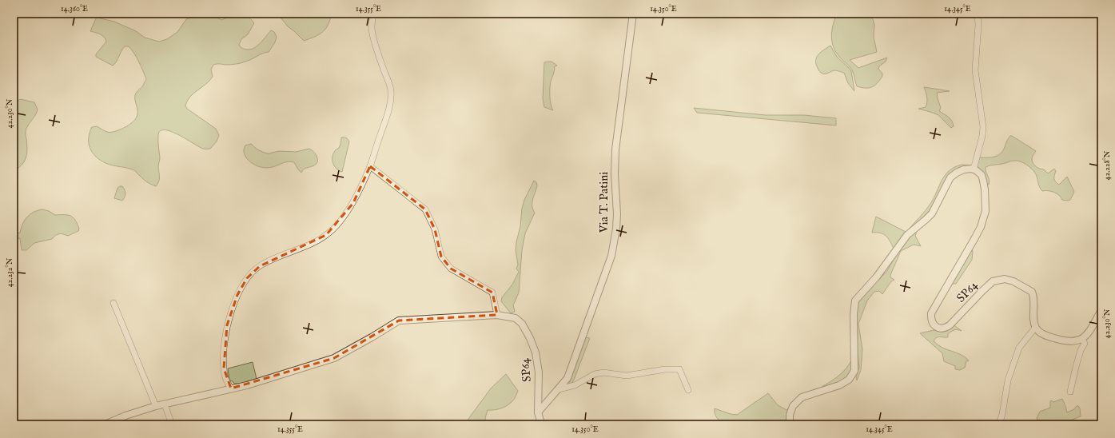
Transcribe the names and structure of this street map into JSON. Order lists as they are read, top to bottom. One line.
{"streets":{"street":["Via T. Patini","SP64"]},"crossings":[["Via T. Patini","SP64"]],"coordinates":["14.360°E","14.355°E","14.350°E","14.345°E","42.230°N","42.228°N","42.232°N"]}
